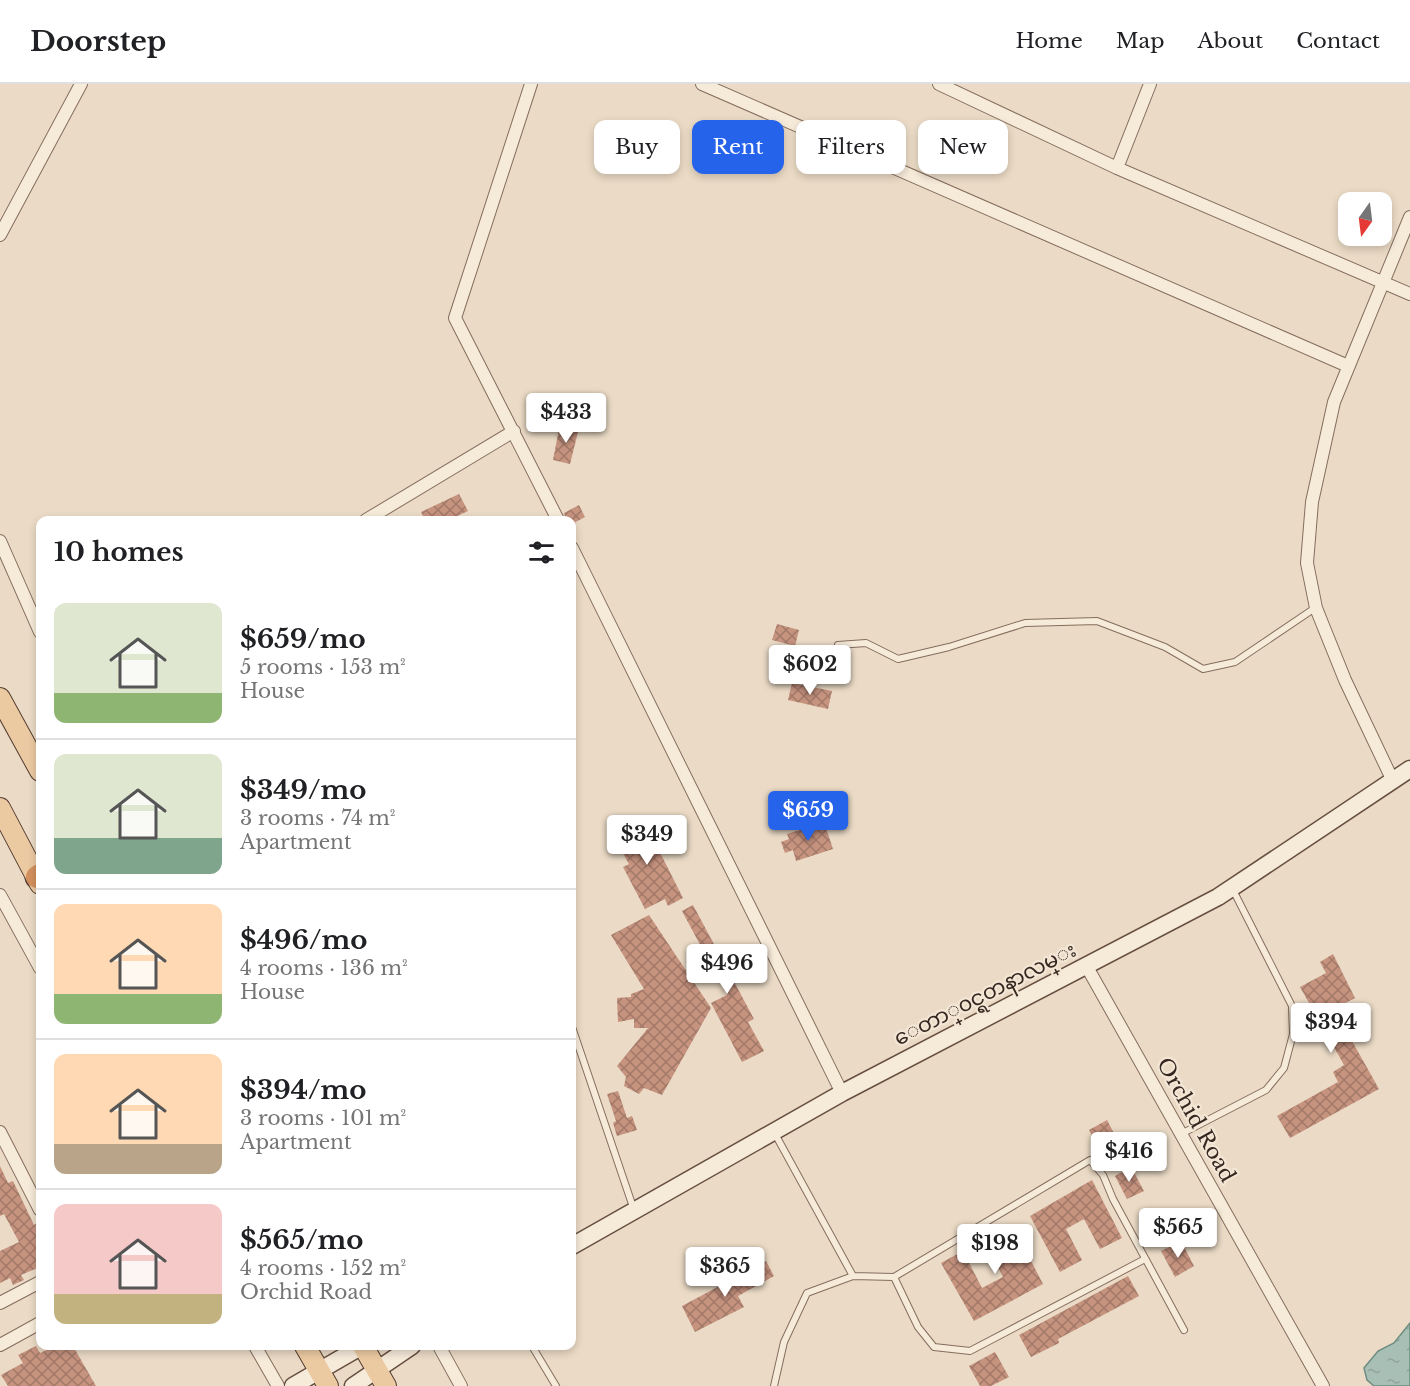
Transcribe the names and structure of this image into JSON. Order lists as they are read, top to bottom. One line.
{"streets":{"main road":["ေတာ္၀င္ရတနာလမ္း"],"street":["Orchid Road"]},"crossings":[["ေတာ္၀င္ရတနာလမ္း","Orchid Road"]],"north":"bottom","page":{"header":"Doorstep","nav":["Home","Map","About","Contact"],"chip":["Buy","Rent","Filters","New"],"price":["$433","$602","$659","$349","$496","$394","$416","$565","$198","$365"],"heading":"10 homes","list":[{"name":"$659/mo","note":"5 rooms · 153 m² · House"},{"name":"$349/mo","note":"3 rooms · 74 m² · Apartment"},{"name":"$496/mo","note":"4 rooms · 136 m² · House"},{"name":"$394/mo","note":"3 rooms · 101 m² · Apartment"},{"name":"$565/mo","note":"4 rooms · 152 m² · Orchid Road"}]}}
